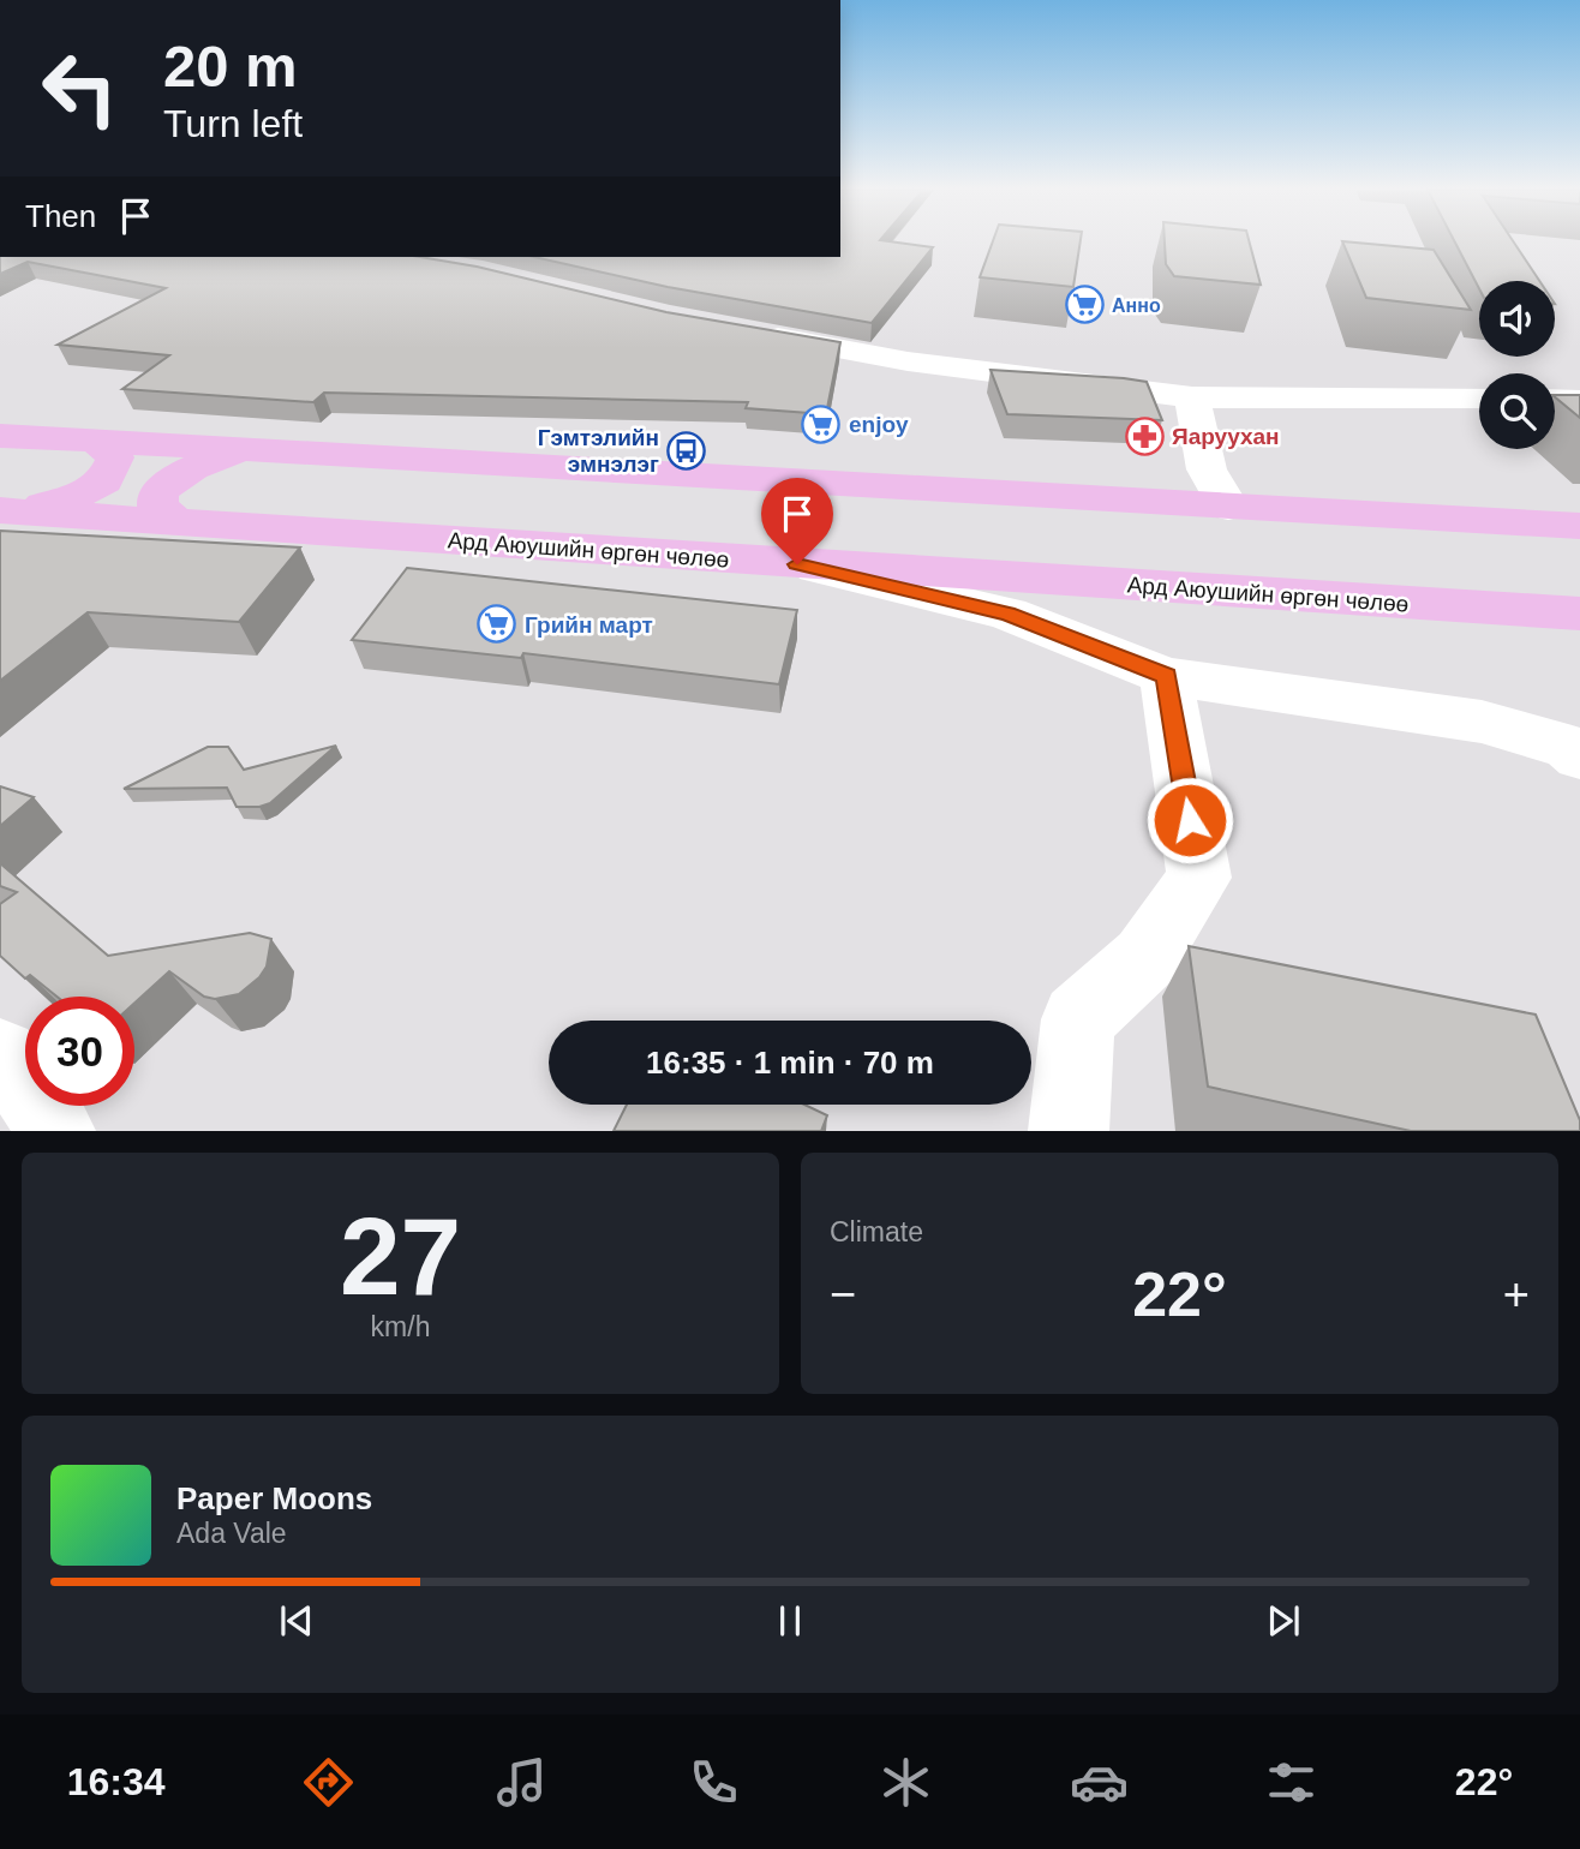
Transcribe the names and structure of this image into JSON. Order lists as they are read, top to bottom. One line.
{"streets":{"main road":["Ард Аюушийн өргөн чөлөө"]},"places":{"supermarket":["Анно","enjoy","Грийн март"],"pharmacy":["Яаруухан"],"bus stop":["Гэмтэлийн эмнэлэг"]},"page":{"turn":["20 m","Turn left"],"then":"Then","limit":"30","trip":"16:35 · 1 min · 70 m","tile":[["27","km/h"],"Climate"],"heat":["−","22°","+"],"song":["Paper Moons","Ada Vale"],"tabs":["16:34","22°"]}}
